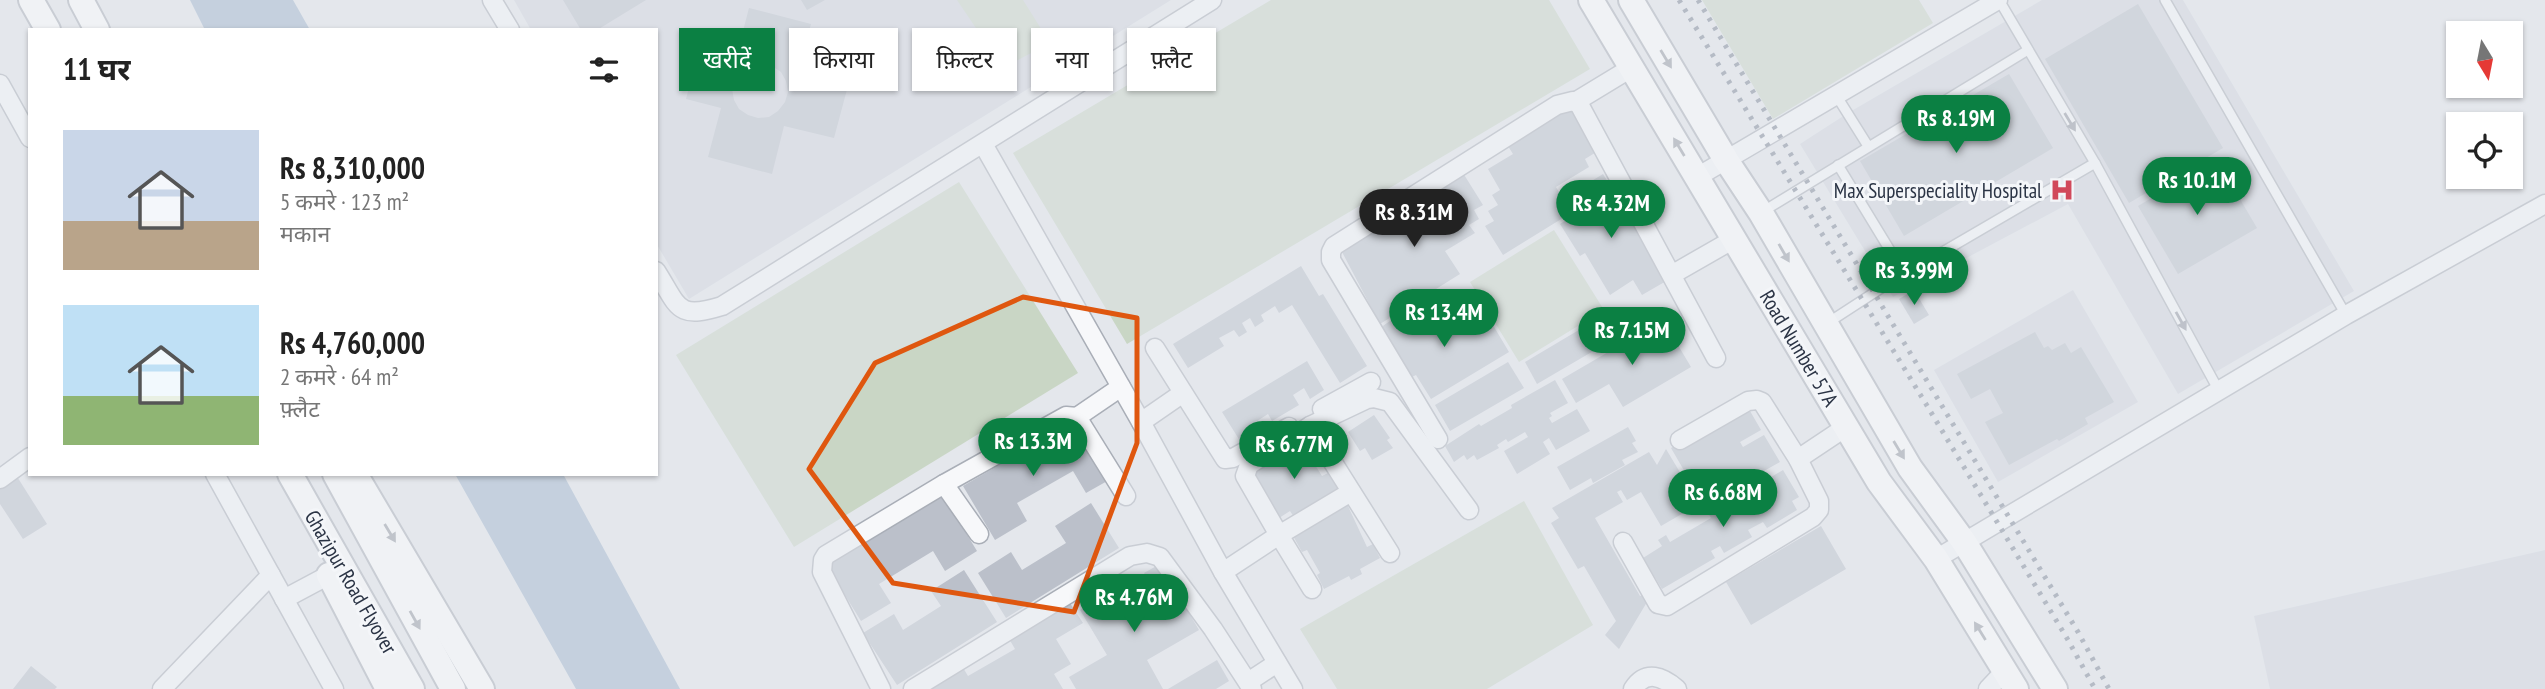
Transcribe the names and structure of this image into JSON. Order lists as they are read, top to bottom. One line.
{"streets":{"street":["Road Number 57A","Ghazipur Road Flyover"]},"places":{"hospital":["Max Superspeciality Hospital"]},"north":"bottom","page":{"chip":["खरीदें","किराया","फ़िल्टर","नया","फ़्लैट"],"heading":"11 घर","price":["Rs 8.19M","Rs 10.1M","Rs 4.32M","Rs 8.31M","Rs 3.99M","Rs 13.4M","Rs 7.15M","Rs 13.3M","Rs 6.77M","Rs 6.68M","Rs 4.76M"],"list":[{"name":"Rs 8,310,000","note":"5 कमरे · 123 m² · मकान"},{"name":"Rs 4,760,000","note":"2 कमरे · 64 m² · फ़्लैट"}]}}
